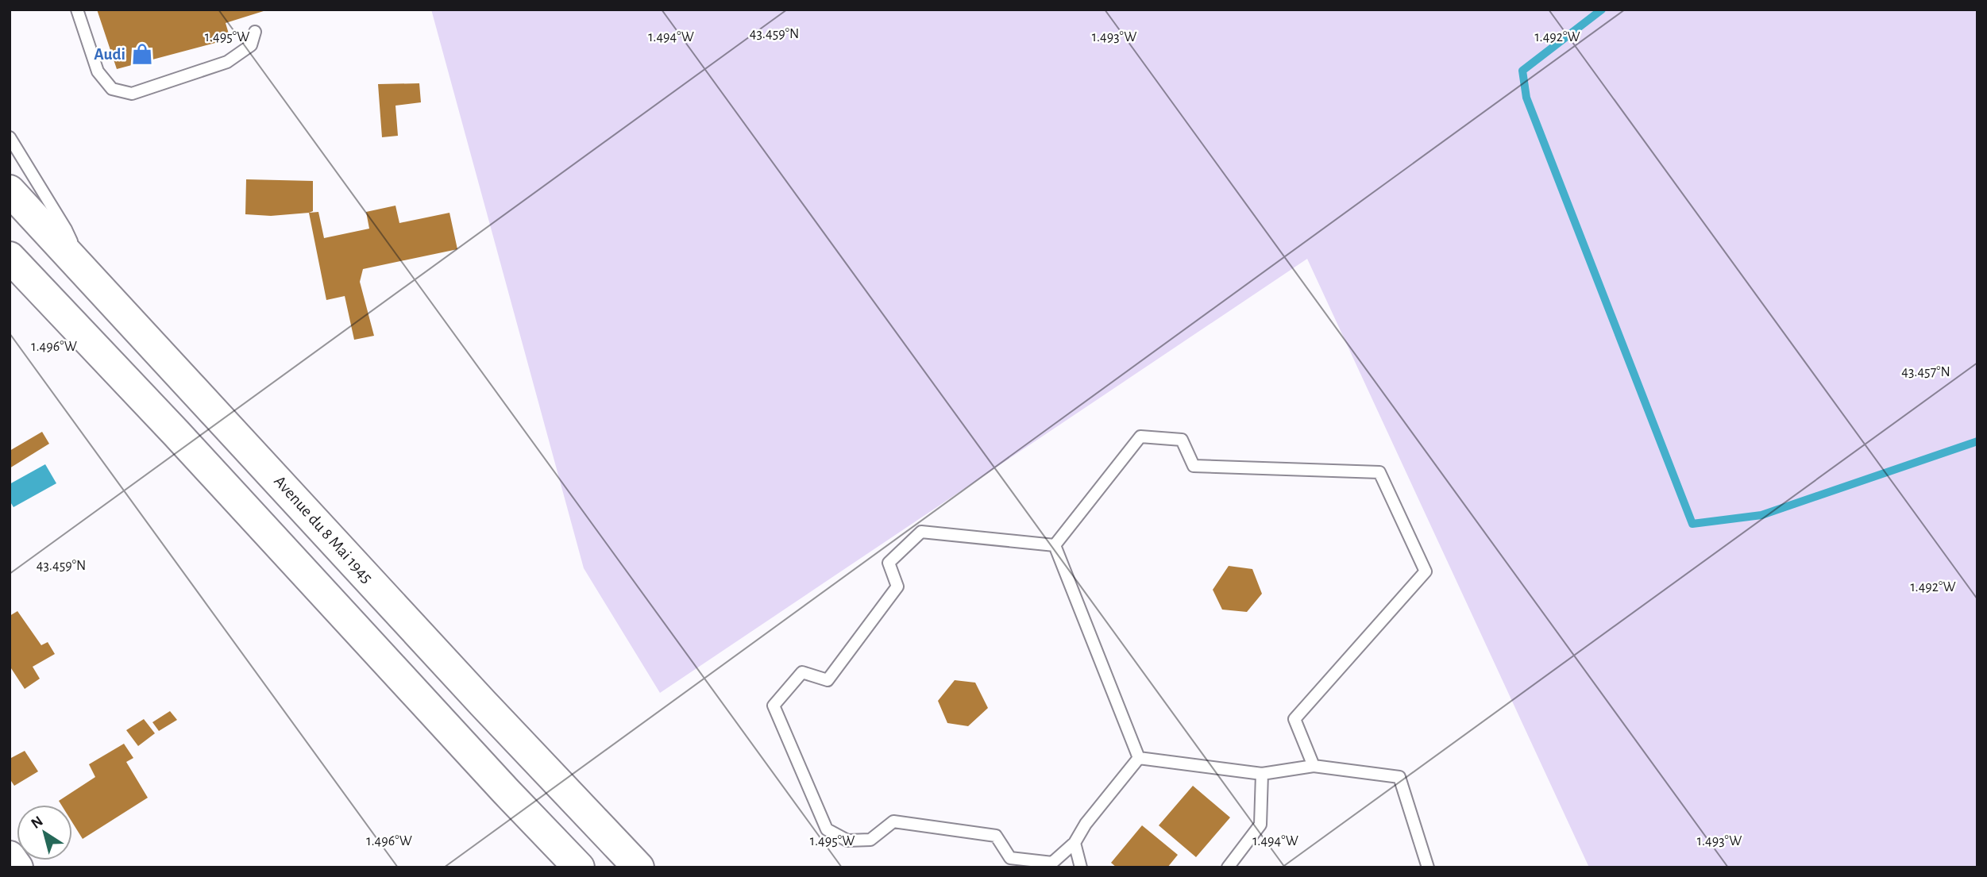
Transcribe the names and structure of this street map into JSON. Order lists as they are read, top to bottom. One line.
{"streets":{"main road":["Avenue du 8 Mai 1945"]},"places":{"shop":["Audi"]},"north":"top left","coordinates":["43.459°N","1.495°W","1.494°W","1.493°W","1.492°W","1.496°W","43.457°N"]}
